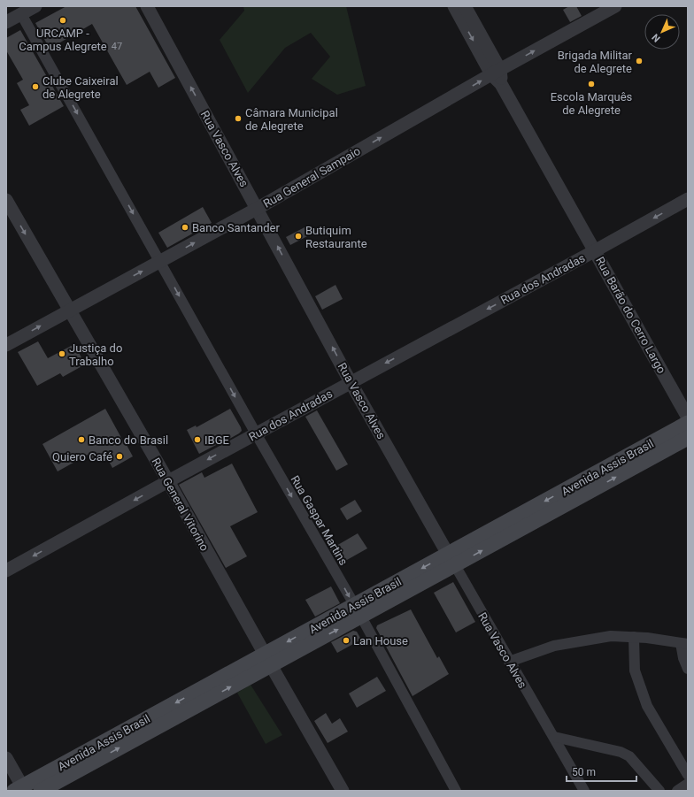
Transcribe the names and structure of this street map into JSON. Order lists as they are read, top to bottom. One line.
{"streets":{"main road":["Avenida Assis Brasil"],"street":["Rua Vasco Alves","Rua General Sampaio","Rua dos Andradas","Rua Barão do Cerro Largo","Rua General Vitorino","Rua Gaspar Martins"]},"crossings":[["Rua Vasco Alves","Rua General Sampaio"],["Rua Vasco Alves","Rua dos Andradas"],["Rua Vasco Alves","Avenida Assis Brasil"],["Rua General Sampaio","Rua Barão do Cerro Largo"],["Rua General Sampaio","Rua General Vitorino"],["Rua General Sampaio","Rua Gaspar Martins"],["Rua dos Andradas","Rua Barão do Cerro Largo"],["Rua dos Andradas","Rua General Vitorino"],["Rua dos Andradas","Rua Gaspar Martins"],["Avenida Assis Brasil","Rua General Vitorino"],["Avenida Assis Brasil","Rua Gaspar Martins"]],"one_way":["Rua Vasco Alves","Rua General Sampaio","Rua dos Andradas","Rua Gaspar Martins"],"places":["URCAMP - Campus Alegrete","Brigada Militar de Alegrete","Escola Marquês de Alegrete","Clube Caixeiral de Alegrete","Câmara Municipal de Alegrete","Banco Santander","Butiquim Restaurante","Justiça do Trabalho","Banco do Brasil","IBGE","Quiero Café","Lan House"],"house_numbers":["47"],"scale_bar":"50 m","north":"bottom left"}
